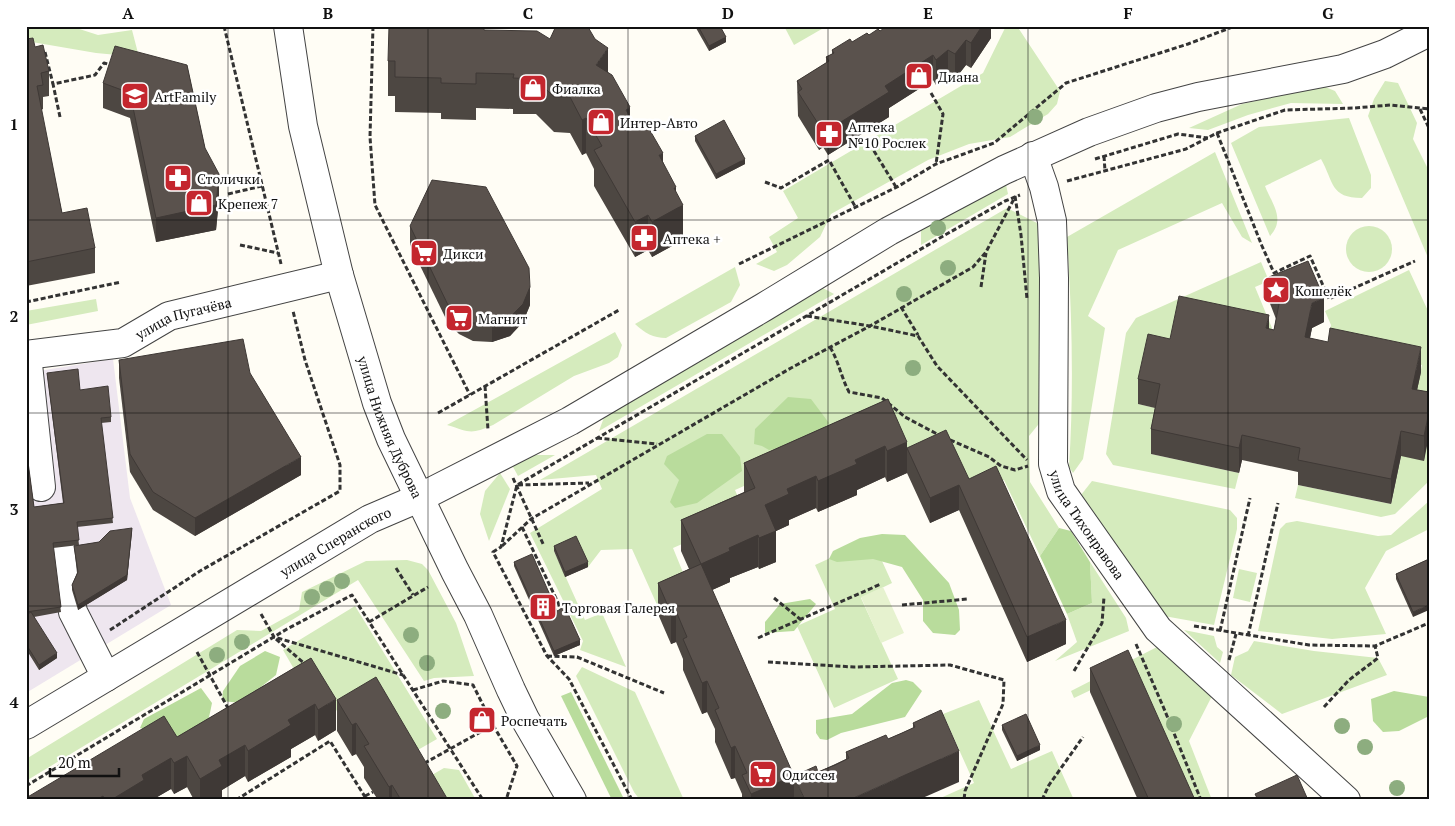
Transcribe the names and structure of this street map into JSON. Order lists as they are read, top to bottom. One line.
{"streets":{"street":["улица Пугачёва","улица Нижняя Дуброва","улица Тихонравова","улица Сперанского"]},"crossings":[["улица Пугачёва","улица Нижняя Дуброва"],["улица Нижняя Дуброва","улица Сперанского"],["улица Тихонравова","улица Сперанского"]],"places":{"shop":["Диана","Фиалка","Интер-Авто","Крепеж 7","Роспечать"],"school or university":["ArtFamily"],"pharmacy":["Аптека №10 Рослек","Столички","Аптека +"],"supermarket":["Дикси","Магнит","Одиссея"],"place":["Кошелёк"],"building":["Торговая Галерея"]},"scale_bar":"20 m","grid":{"columns":["A","B","C","D","E","F","G"],"rows":["1","2","3","4"]}}
